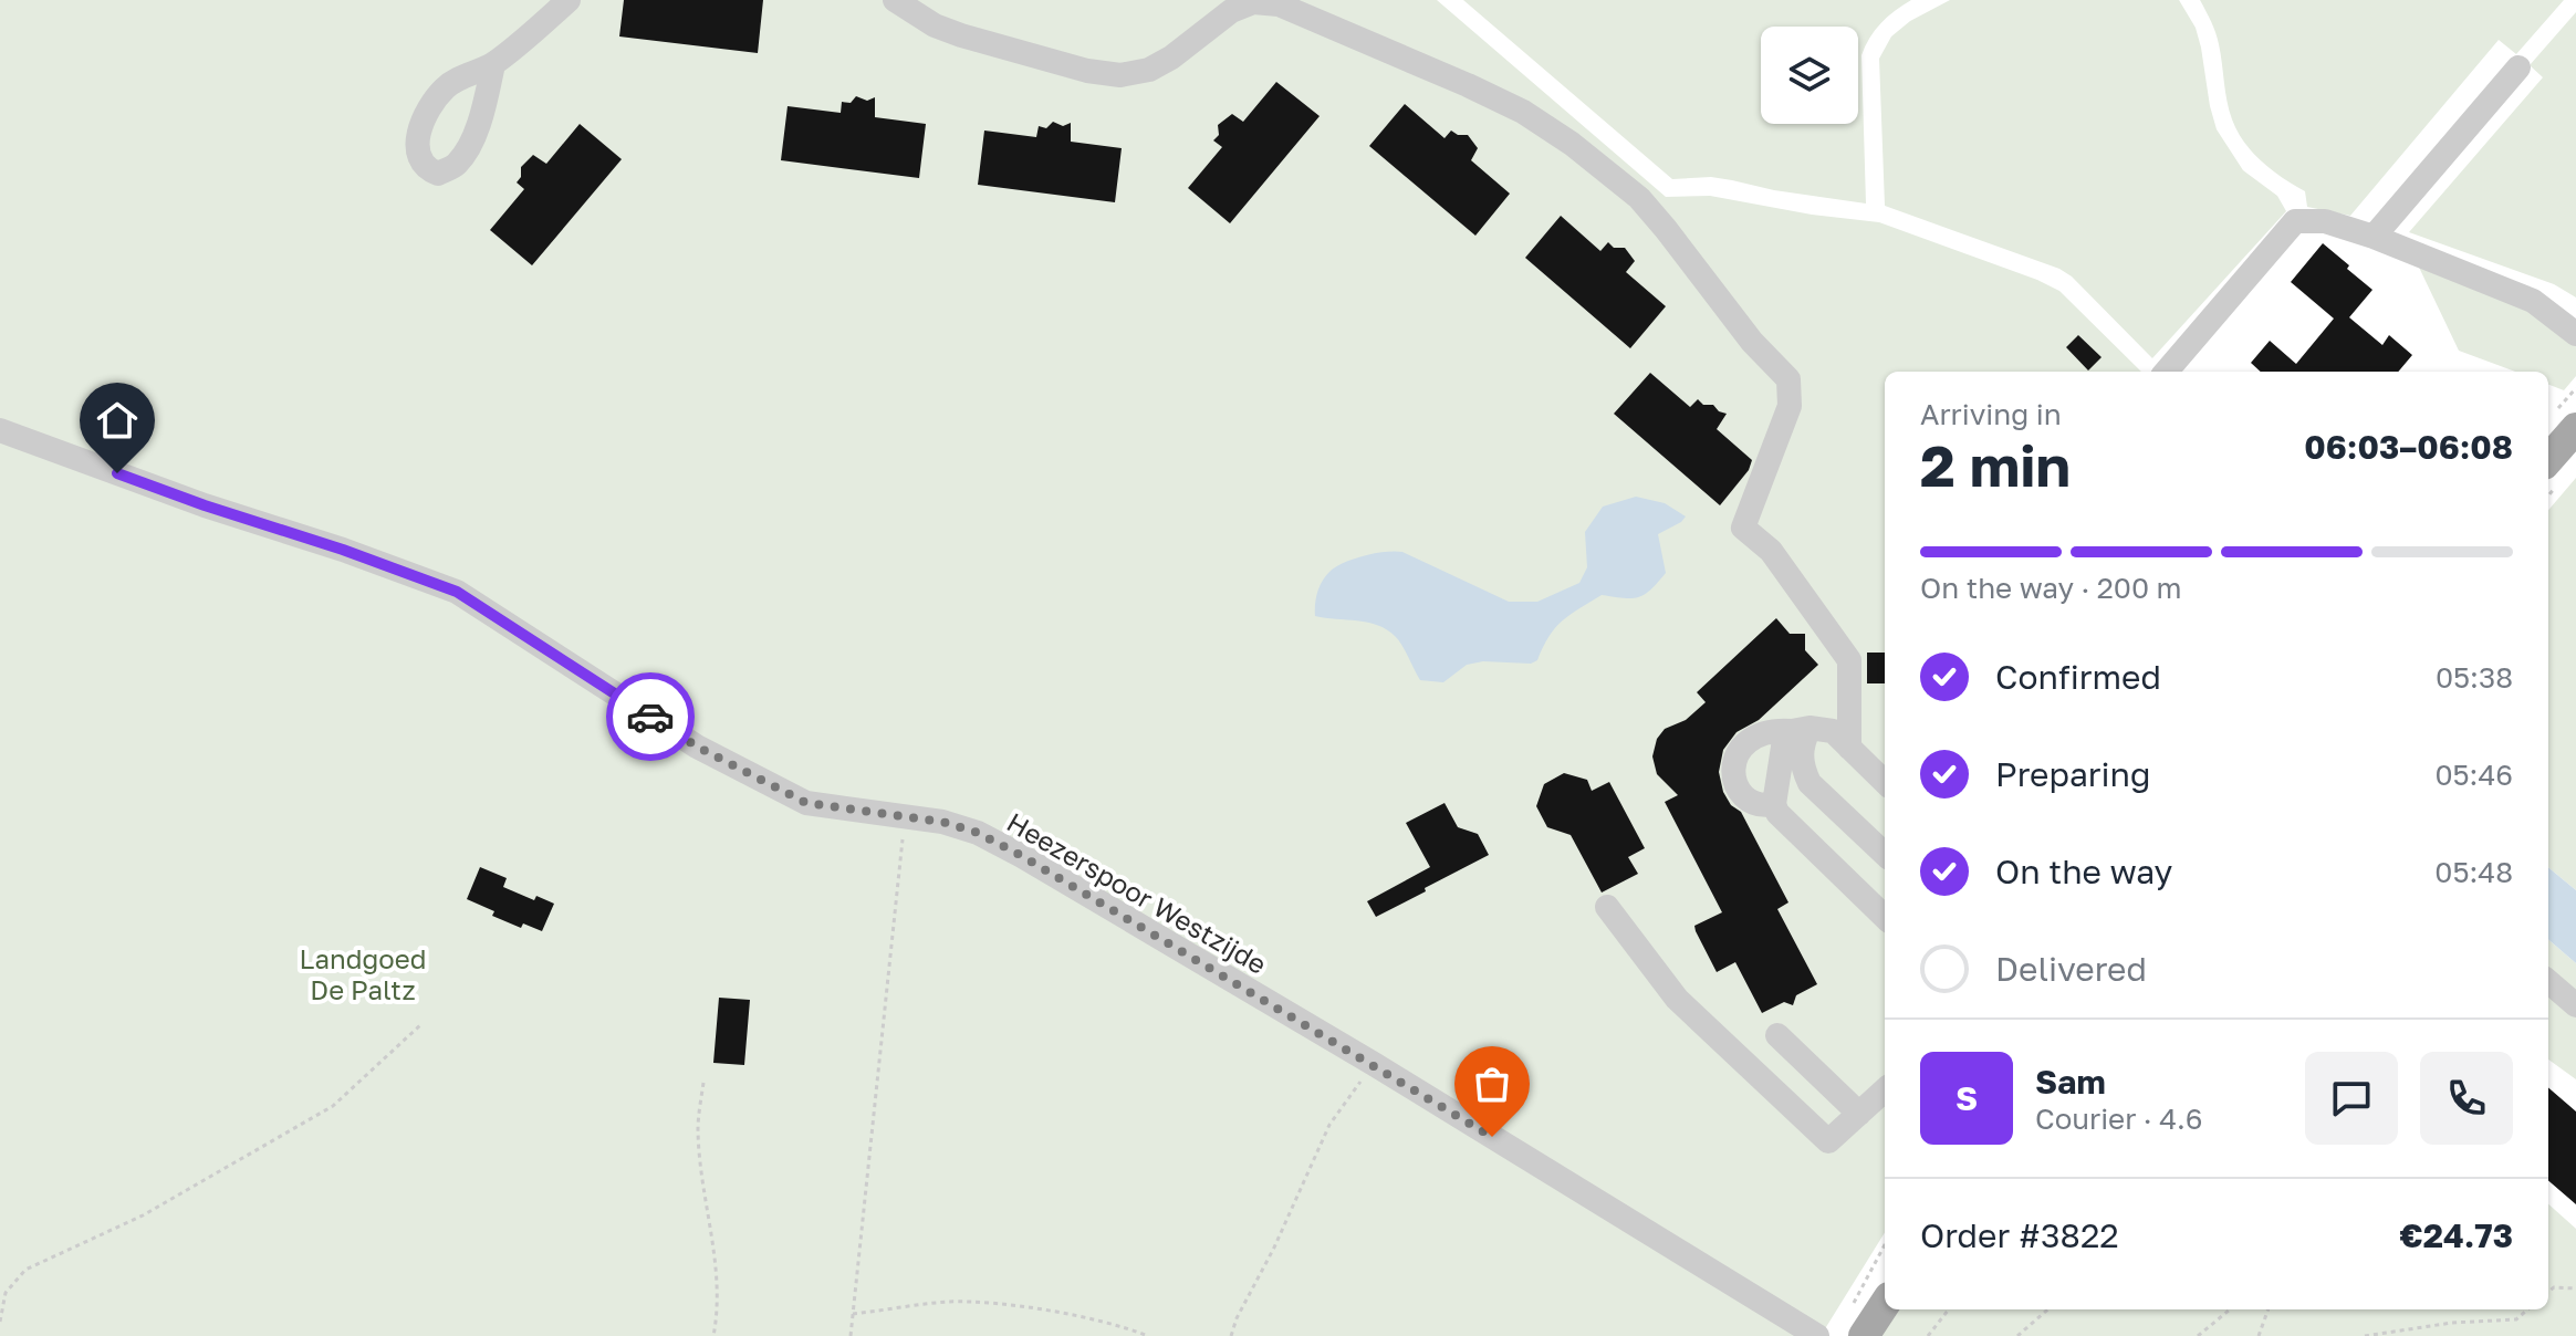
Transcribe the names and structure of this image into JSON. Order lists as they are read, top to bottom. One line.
{"streets":{"street":["Heezerspoor Westzijde"]},"parks":["Landgoed De Paltz"],"page":{"heading":["2 min","Arriving in","06:03–06:08"],"panel":["Sam","Courier · 4.6","Order #3822","€24.73"],"bar":"On the way · 200 m","list":[["Confirmed","05:38"],["Preparing","05:46"],["On the way","05:48"],"Delivered"],"round":"S"}}
